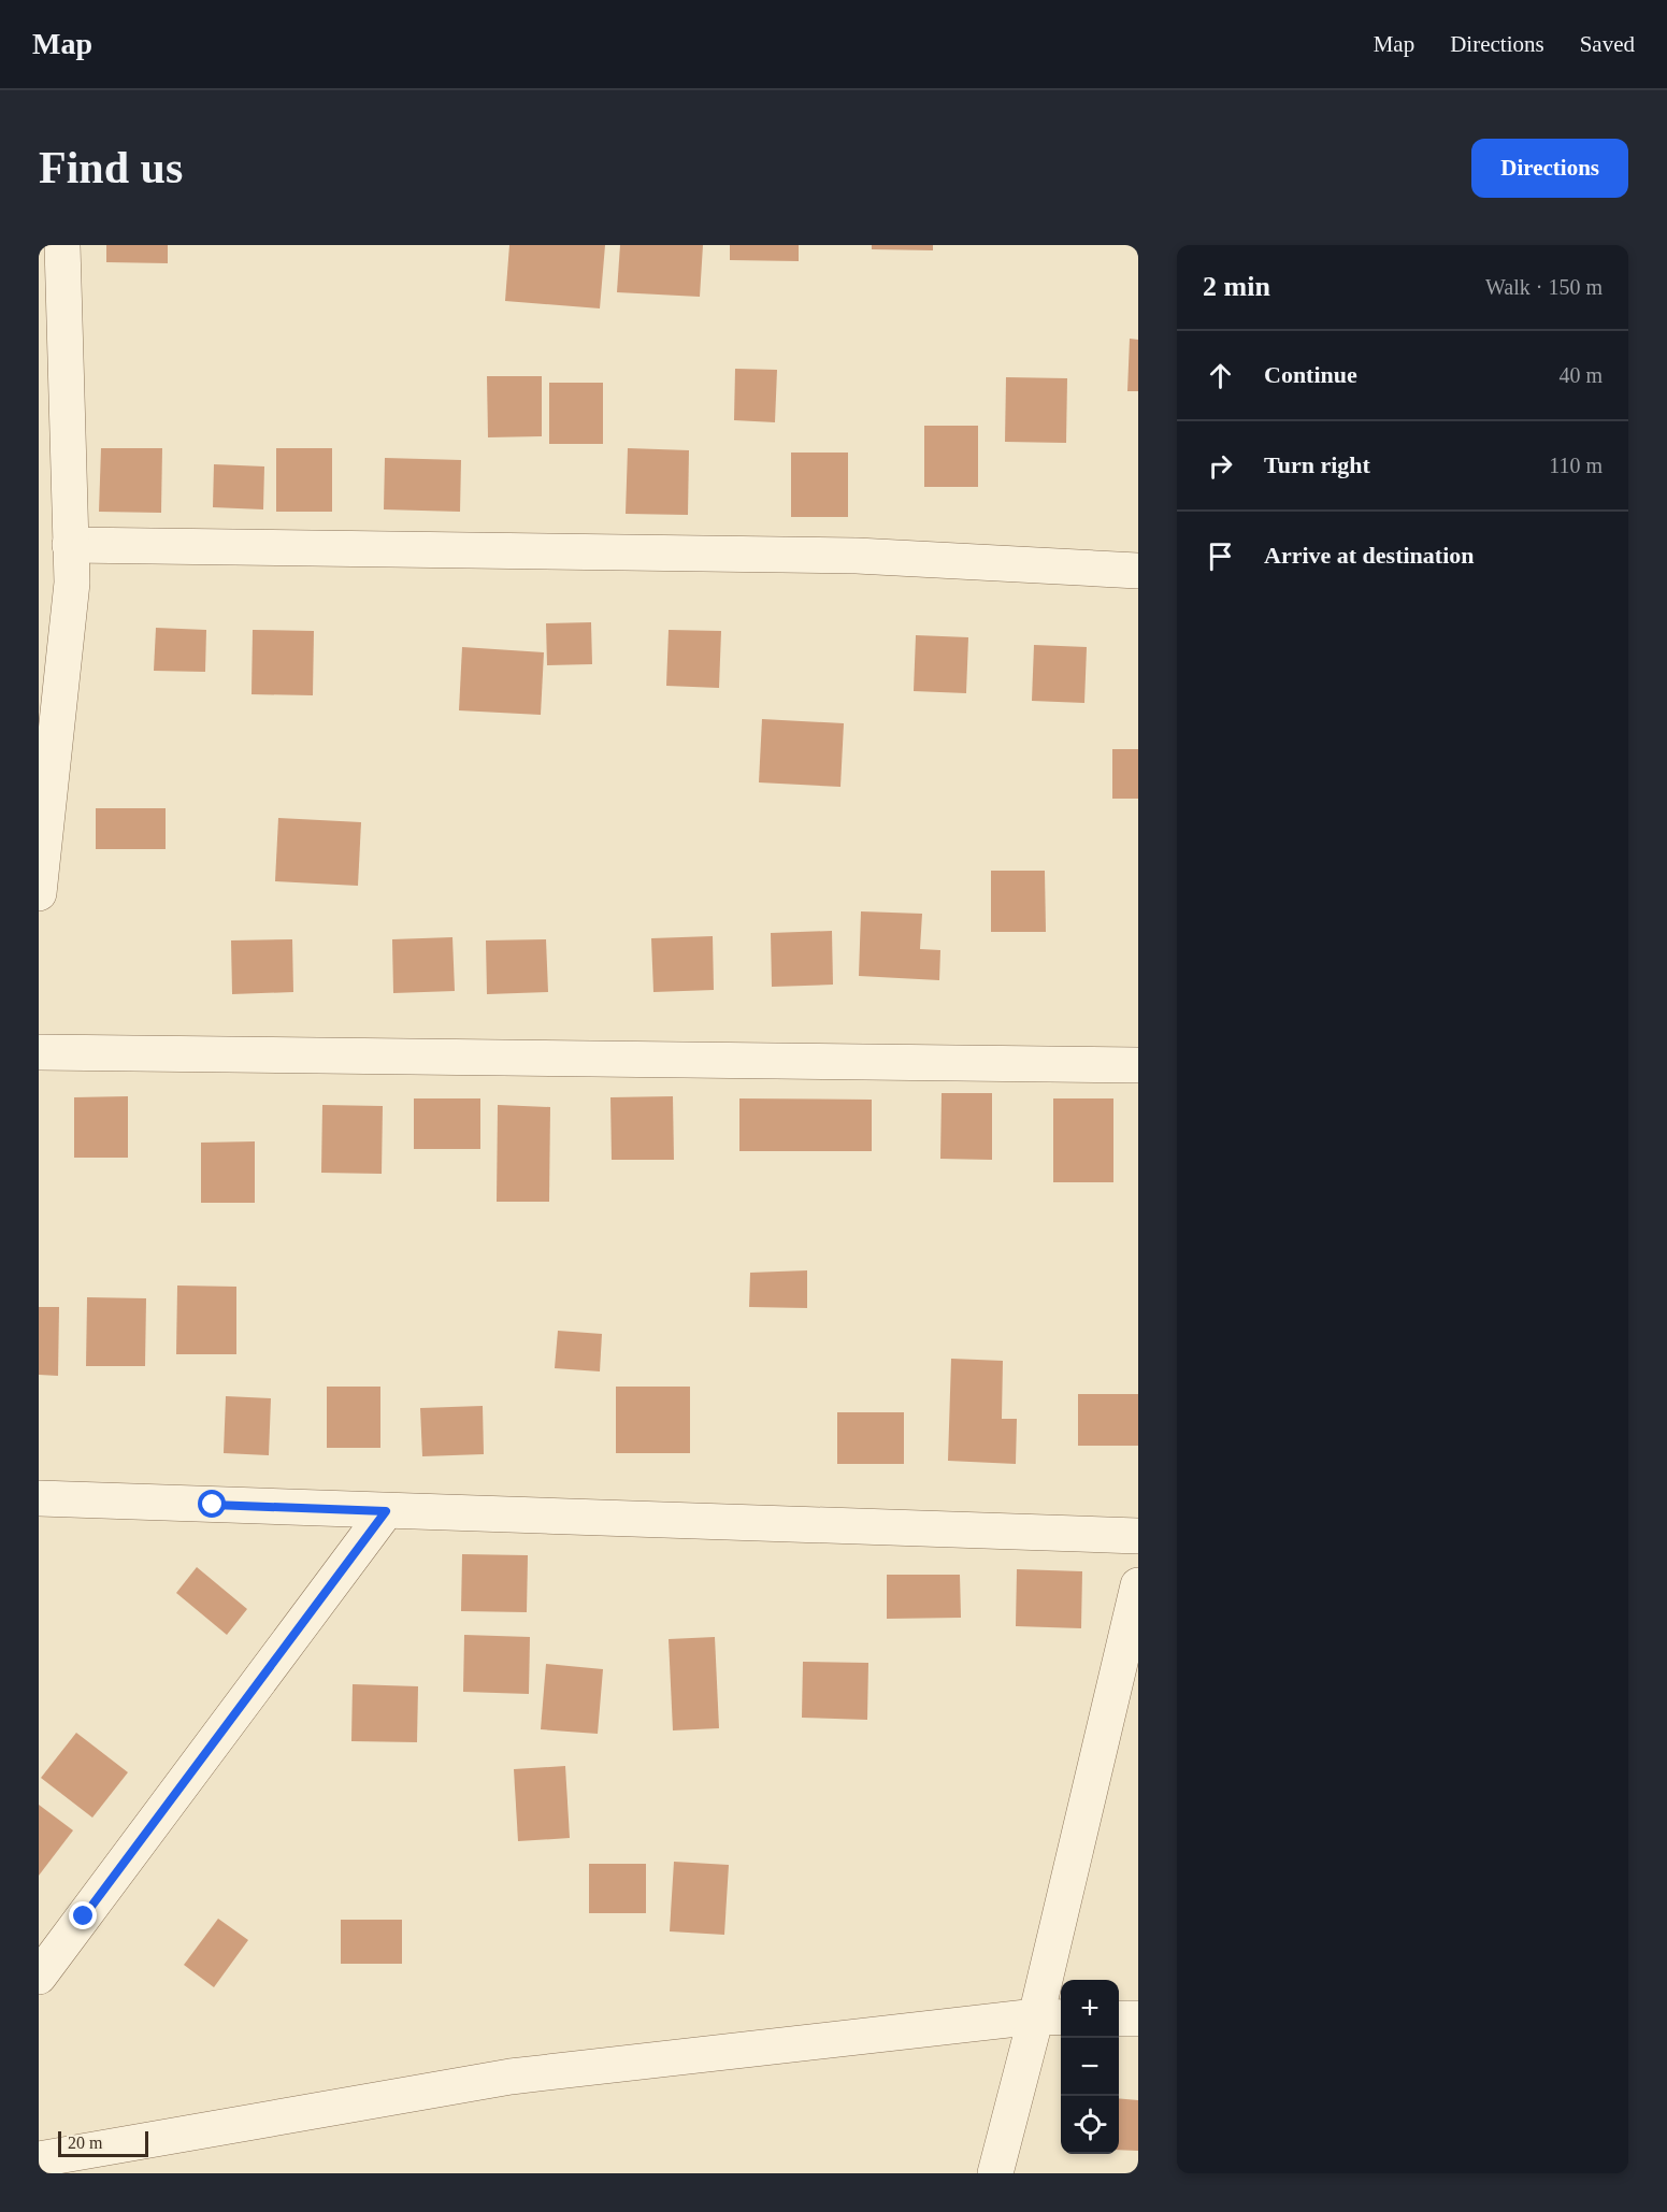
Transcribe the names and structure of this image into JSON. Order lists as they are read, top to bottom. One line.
{"scale_bar":"20 m","page":{"header":"Map","nav":["Map","Directions","Saved"],"buttons":"Directions","title":"Find us","heading":["2 min","Walk · 150 m"],"list":[["Continue","40 m"],["Turn right","110 m"],"Arrive at destination"],"map_buttons":["+","−"],"scale":"20 m"}}
